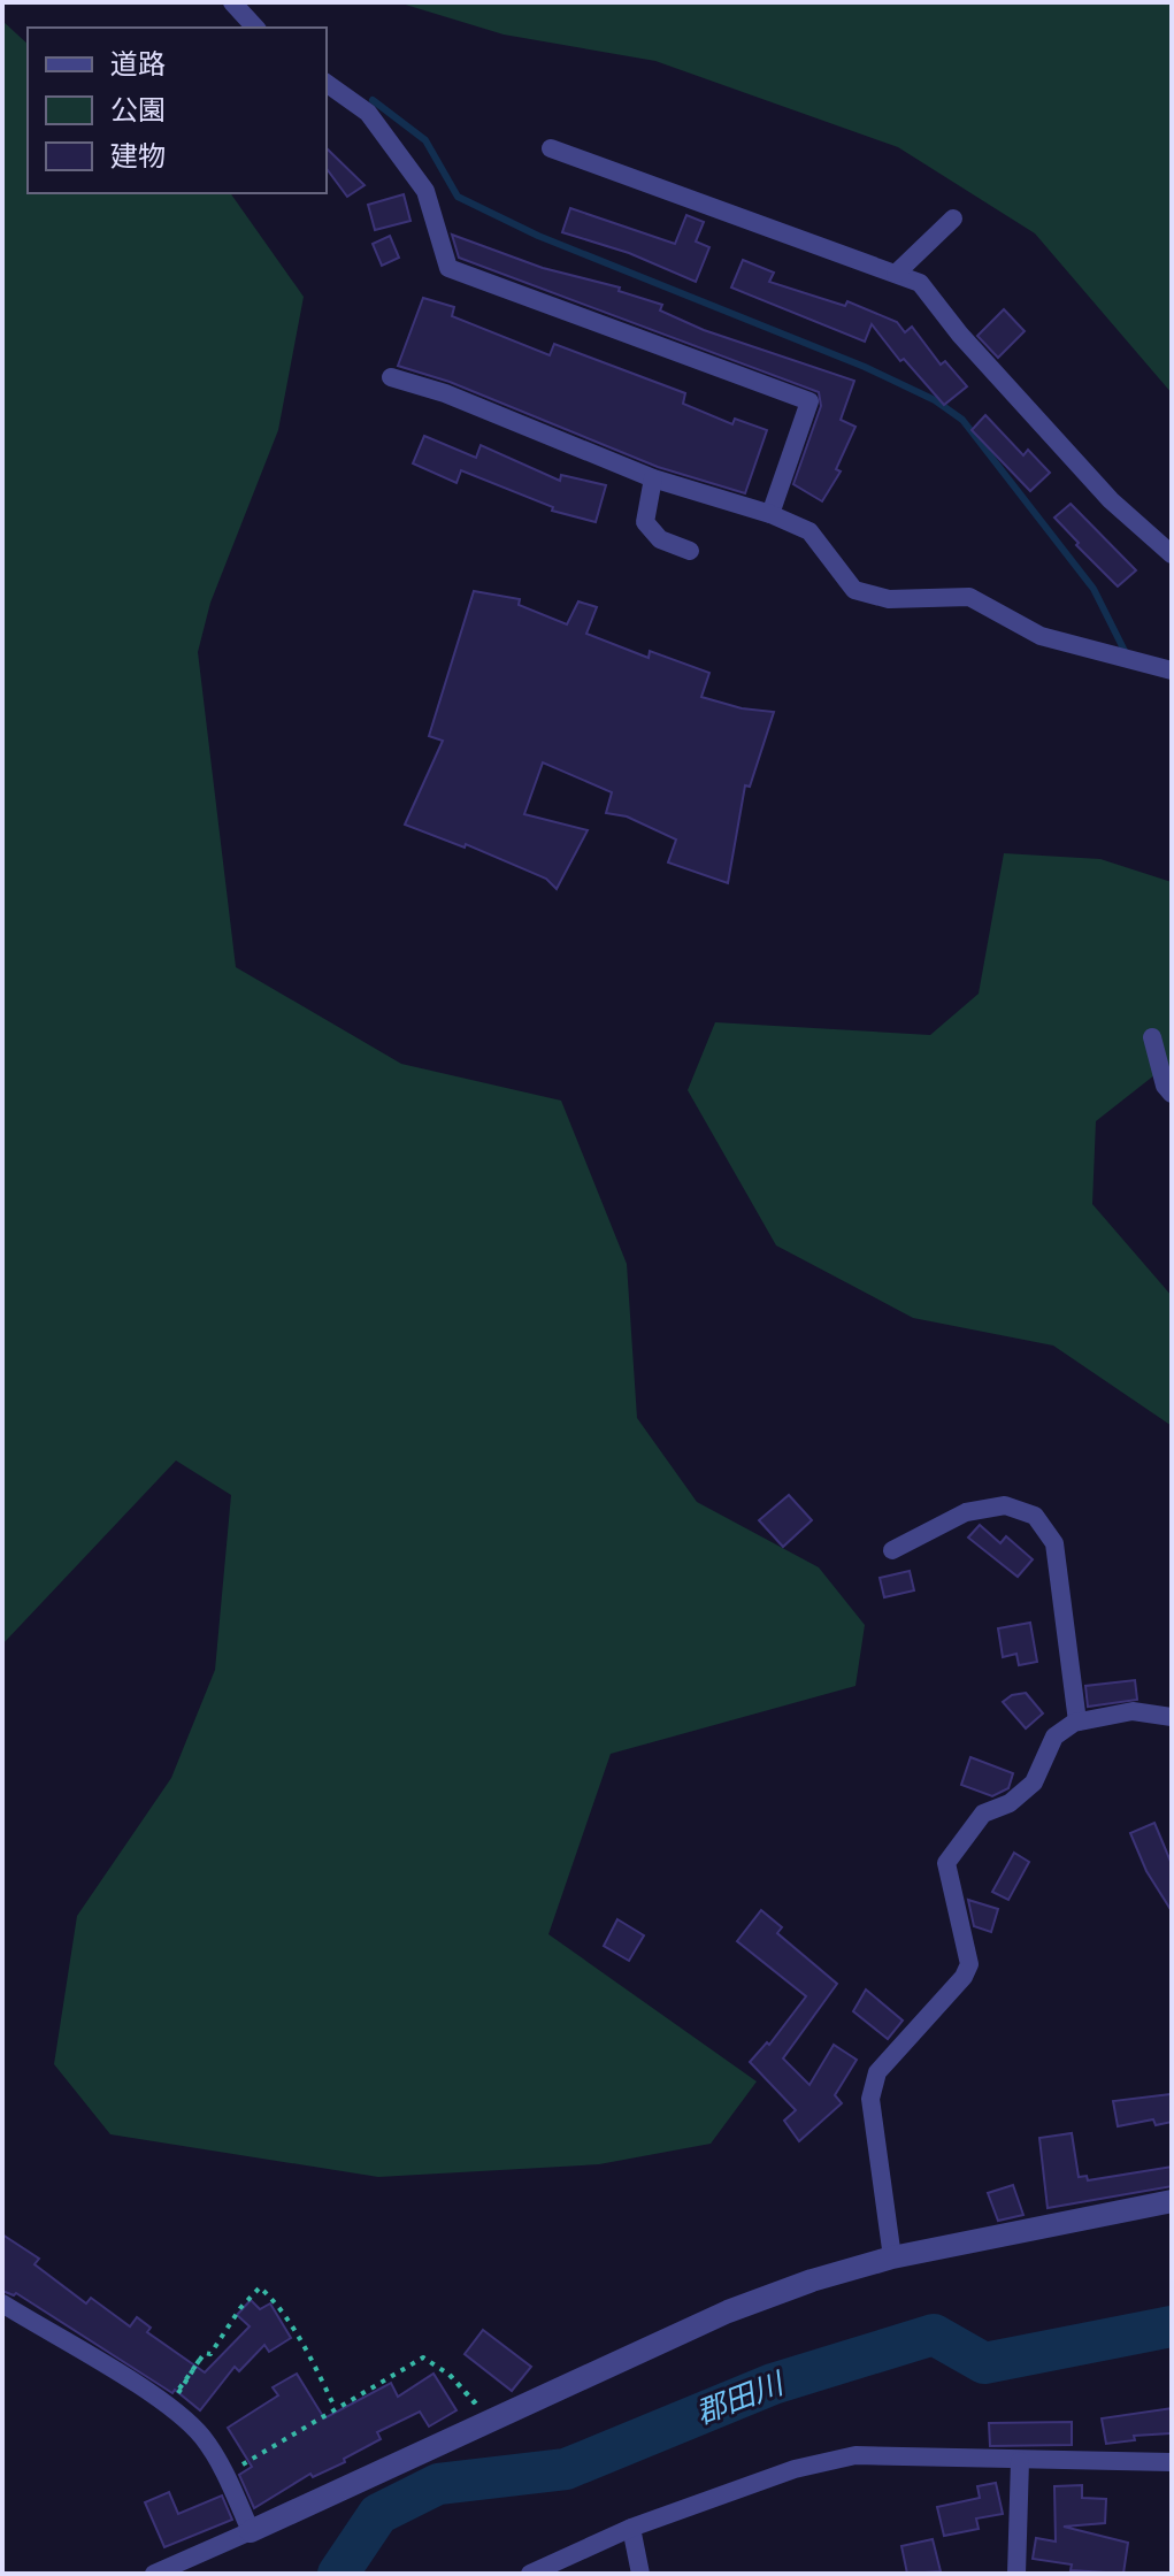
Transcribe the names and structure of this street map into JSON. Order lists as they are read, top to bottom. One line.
{"water":["郡田川"],"legend":["道路","公園","建物"]}
